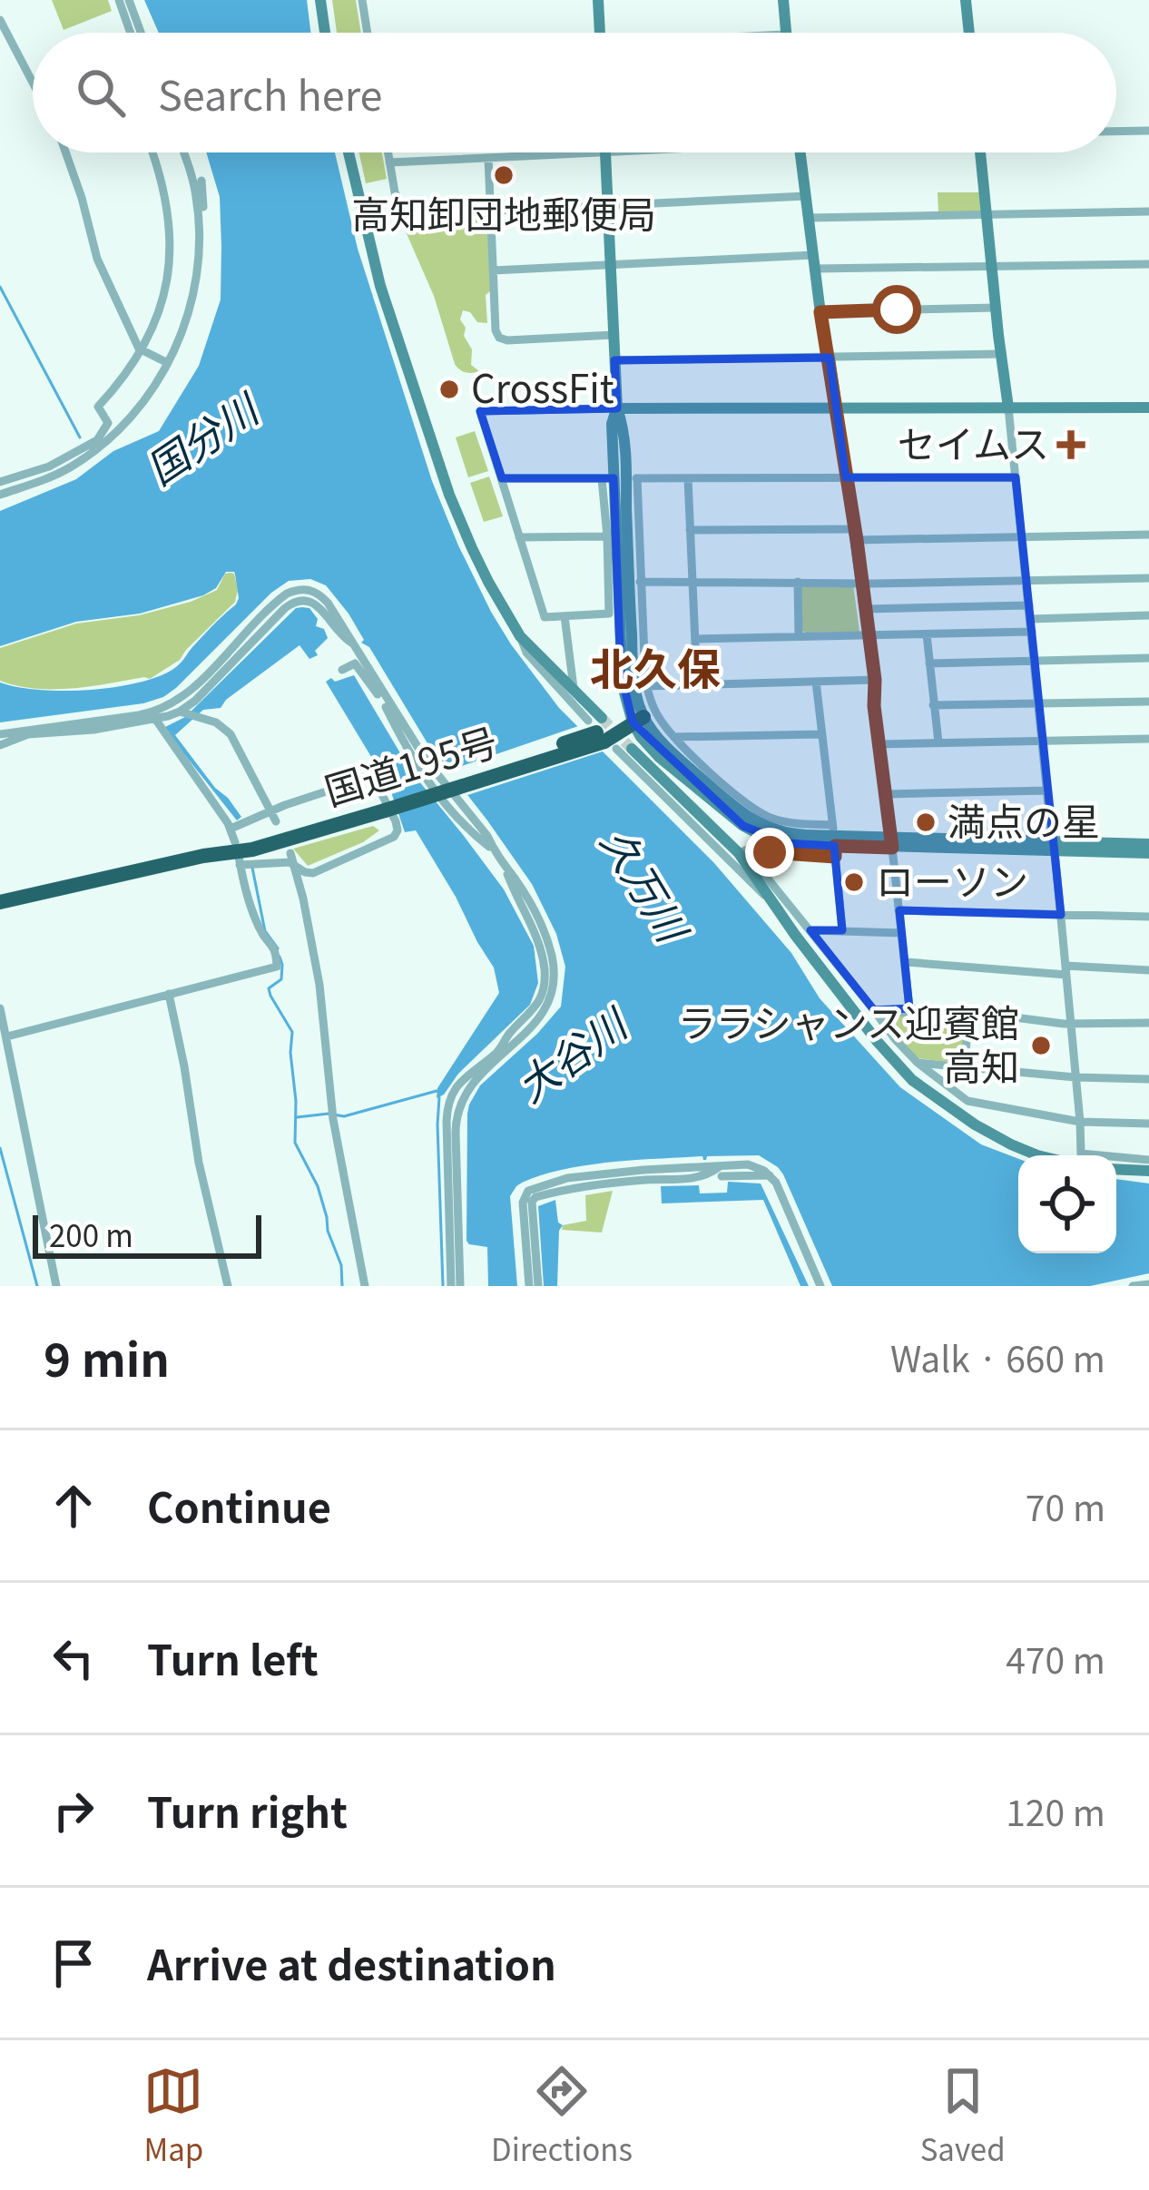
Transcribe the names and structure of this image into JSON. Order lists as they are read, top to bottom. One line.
{"streets":{"highway":["国道195号"]},"districts":["北久保"],"water":["国分川","久万川","大谷川"],"places":{"other":["高知卸団地郵便局","CrossFit","満点の星","ローソン","ララシャンス迎賓館 高知"],"health":["セイムス"]},"scale_bar":"200 m","page":{"search":"Search here","scale":"200 m","heading":["9 min","Walk · 660 m"],"list":[["Continue","70 m"],["Turn left","470 m"],["Turn right","120 m"],"Arrive at destination"],"nav":["Map","Directions","Saved"]}}
